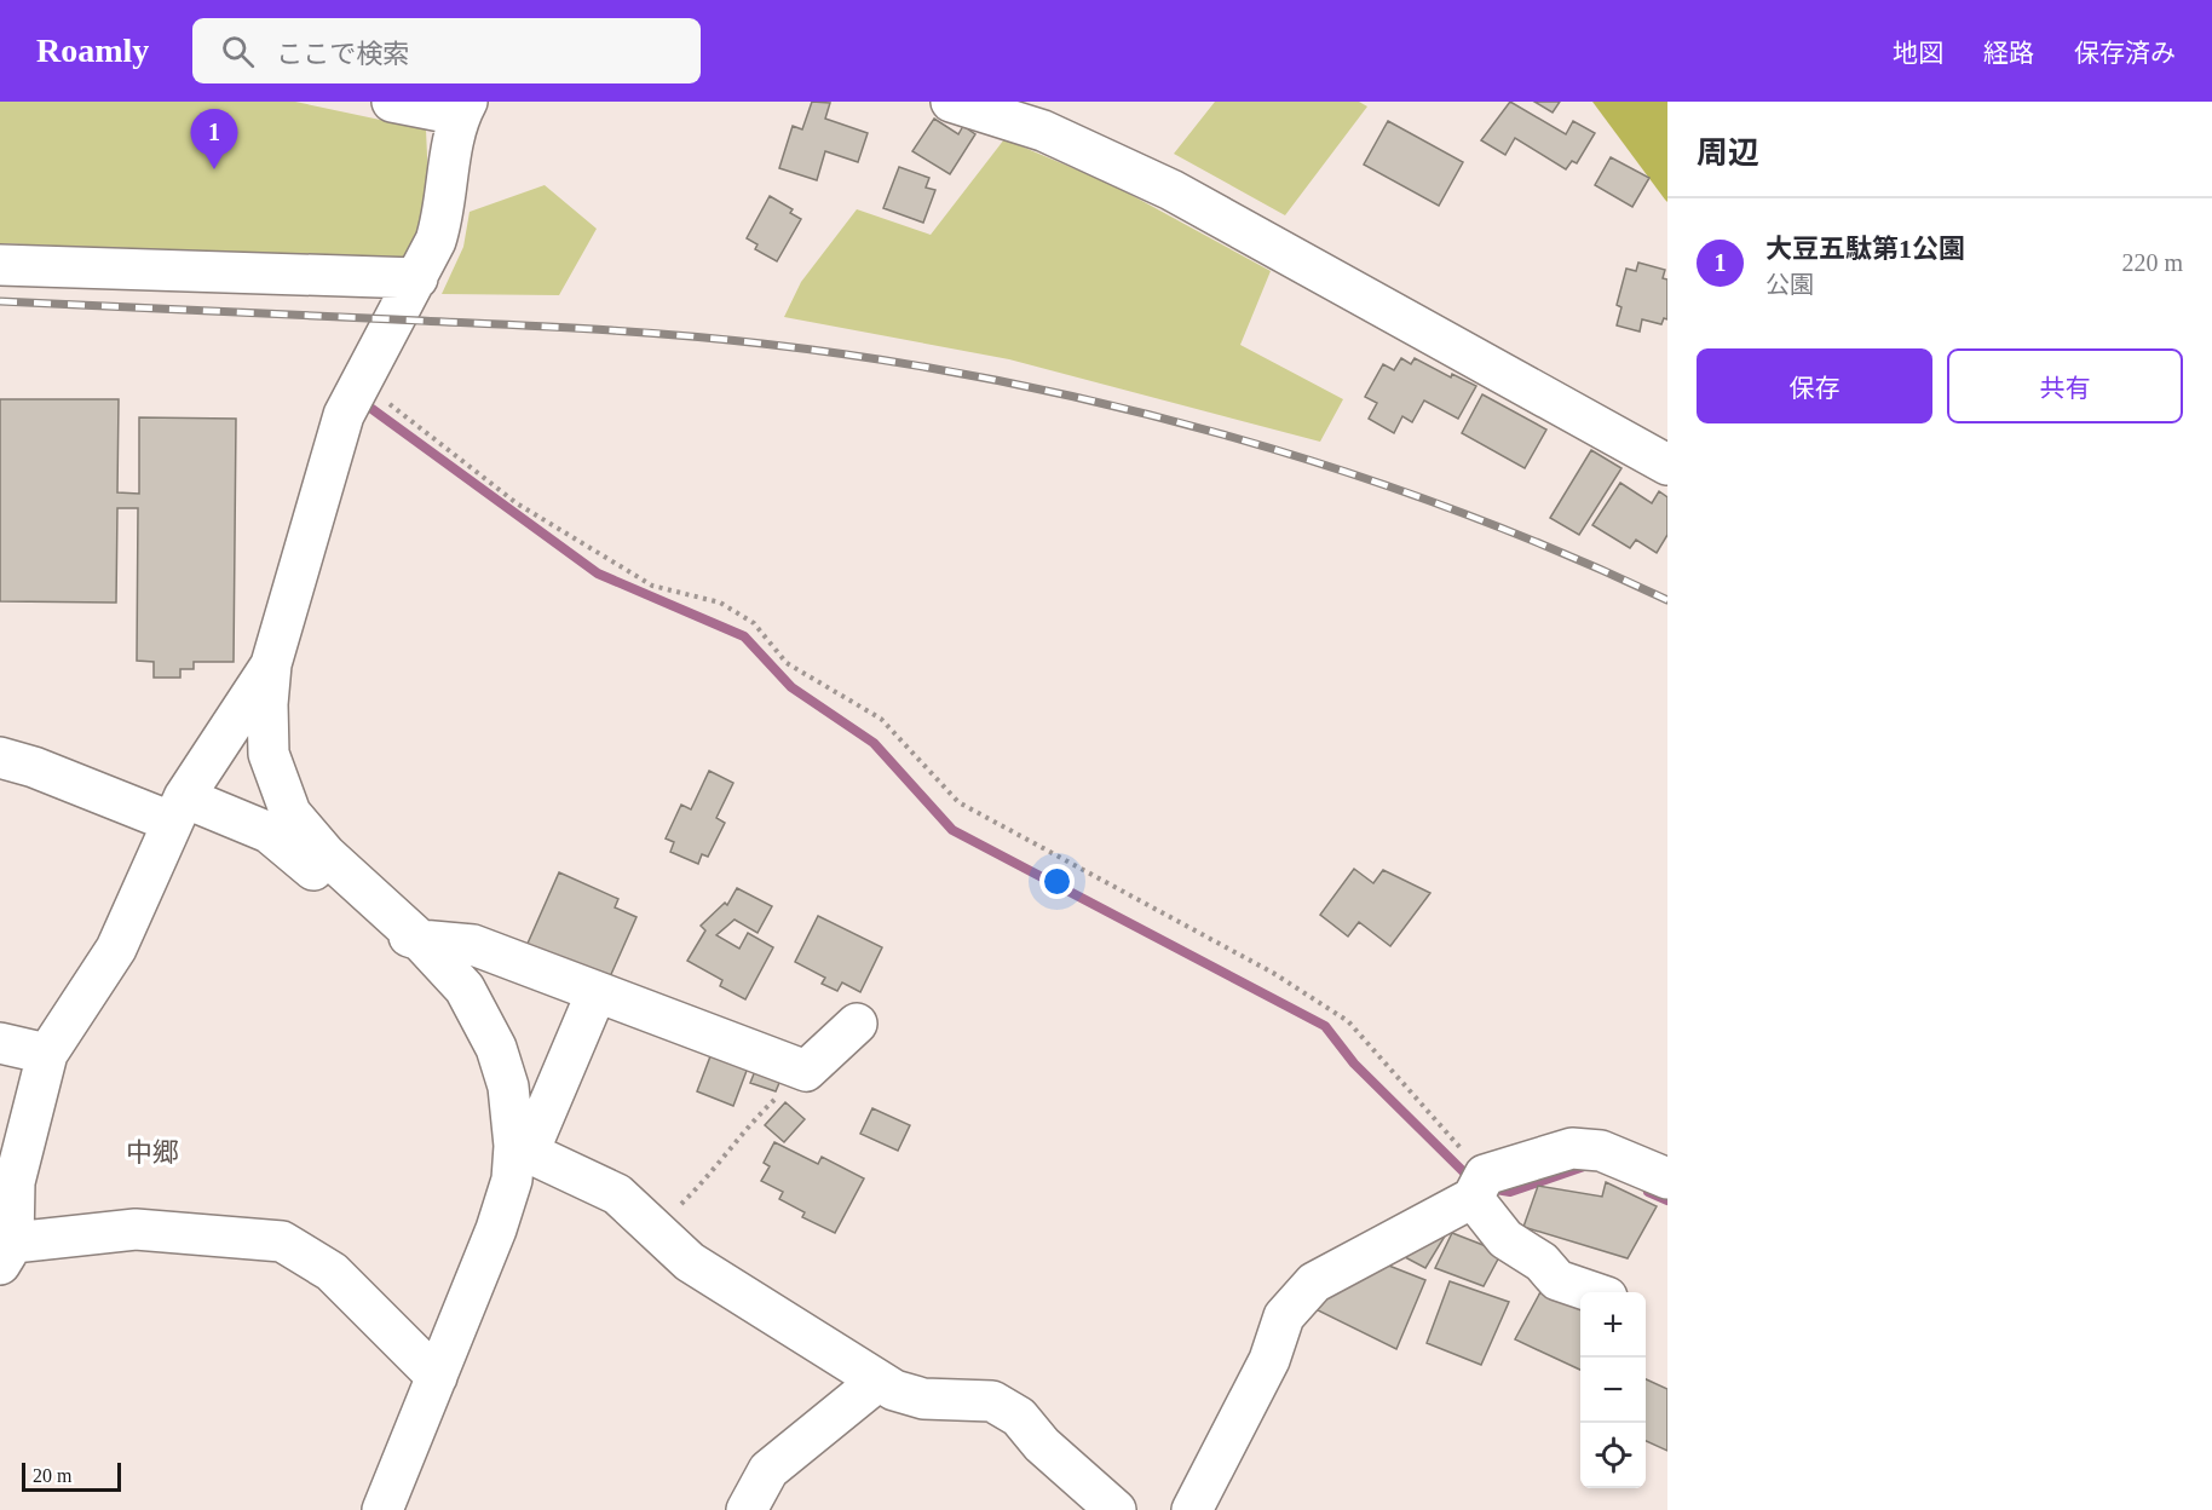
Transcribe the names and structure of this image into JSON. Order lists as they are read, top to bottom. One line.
{"districts":["中郷"],"scale_bar":"20 m","page":{"header":"Roamly","search":"ここで検索","nav":["地図","経路","保存済み"],"heading":"周辺","pins":"1","list":[{"mark":"1","name":"大豆五駄第1公園","note":"公園","value":"220 m"}],"buttons":["保存","共有"],"map_buttons":["+","−"],"scale":"20 m"}}
